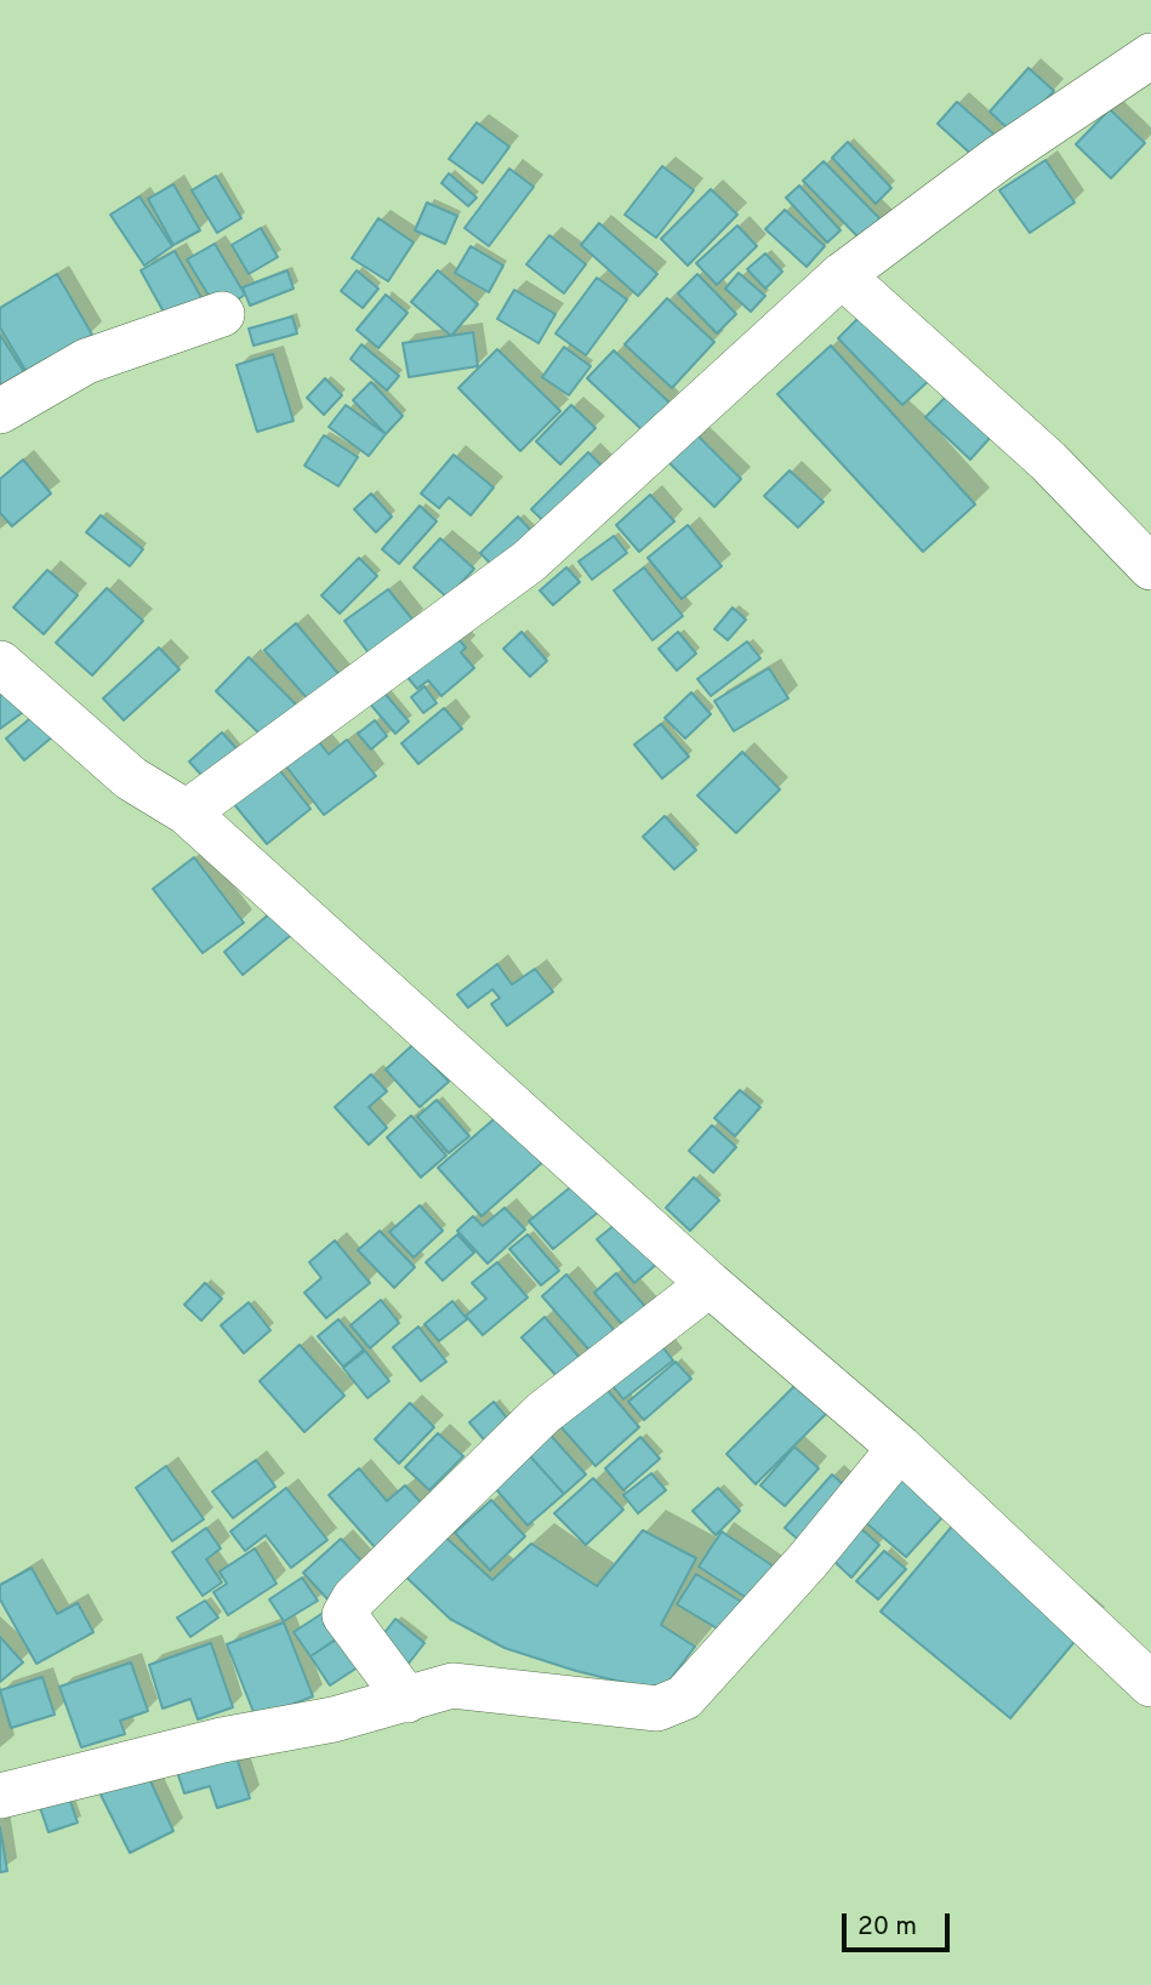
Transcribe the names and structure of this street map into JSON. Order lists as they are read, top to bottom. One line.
{"scale_bar":"20 m"}
